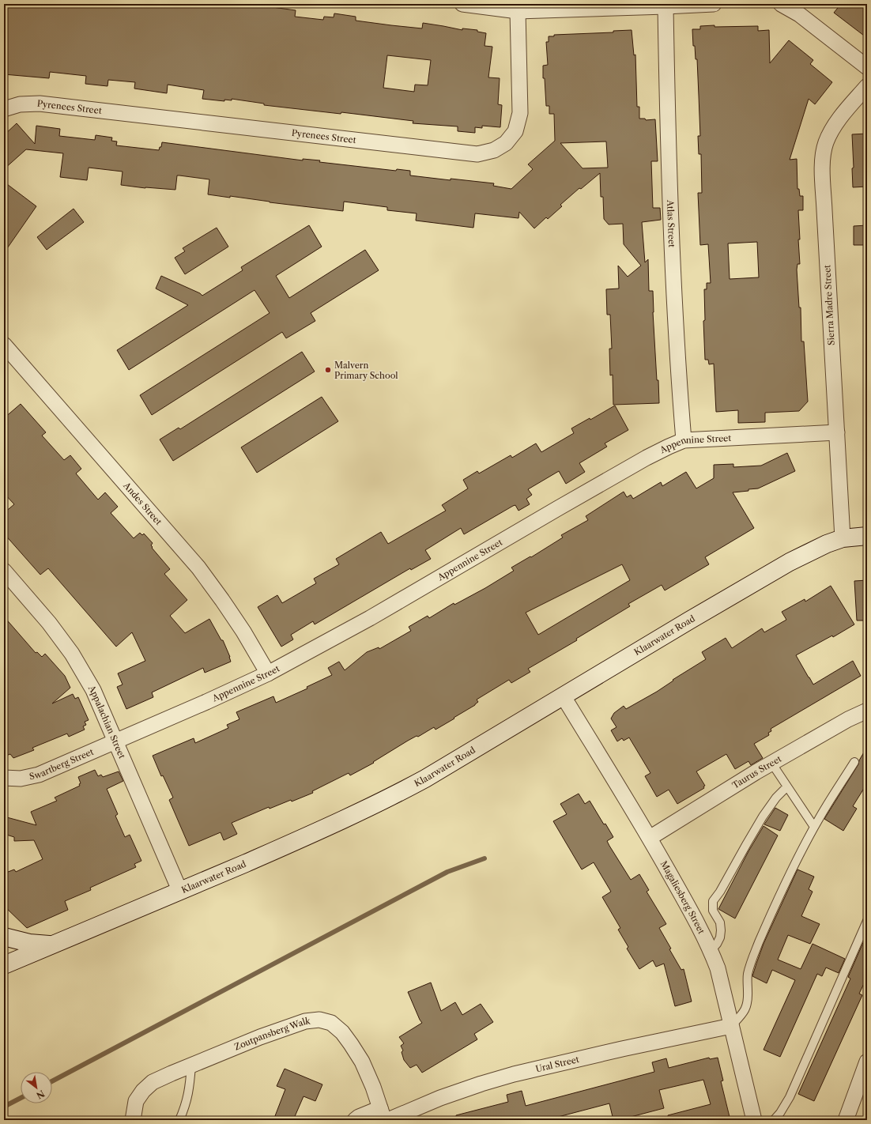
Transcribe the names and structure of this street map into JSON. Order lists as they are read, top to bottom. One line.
{"streets":{"street":["Pyrenees Street","Atlas Street","Sierra Madre Street","Appennine Street","Andes Street","Klaarwater Road","Appalachian Street","Swartberg Street","Taurus Street","Magaliesberg Street","Zoutpansberg Walk","Ural Street"]},"crossings":[["Atlas Street","Appennine Street"],["Sierra Madre Street","Appennine Street"],["Sierra Madre Street","Klaarwater Road"],["Appennine Street","Andes Street"],["Appennine Street","Appalachian Street"],["Appennine Street","Swartberg Street"],["Klaarwater Road","Appalachian Street"],["Klaarwater Road","Magaliesberg Street"],["Appalachian Street","Swartberg Street"],["Taurus Street","Magaliesberg Street"],["Magaliesberg Street","Ural Street"],["Zoutpansberg Walk","Ural Street"]],"places":["Malvern Primary School"],"north":"bottom right"}
